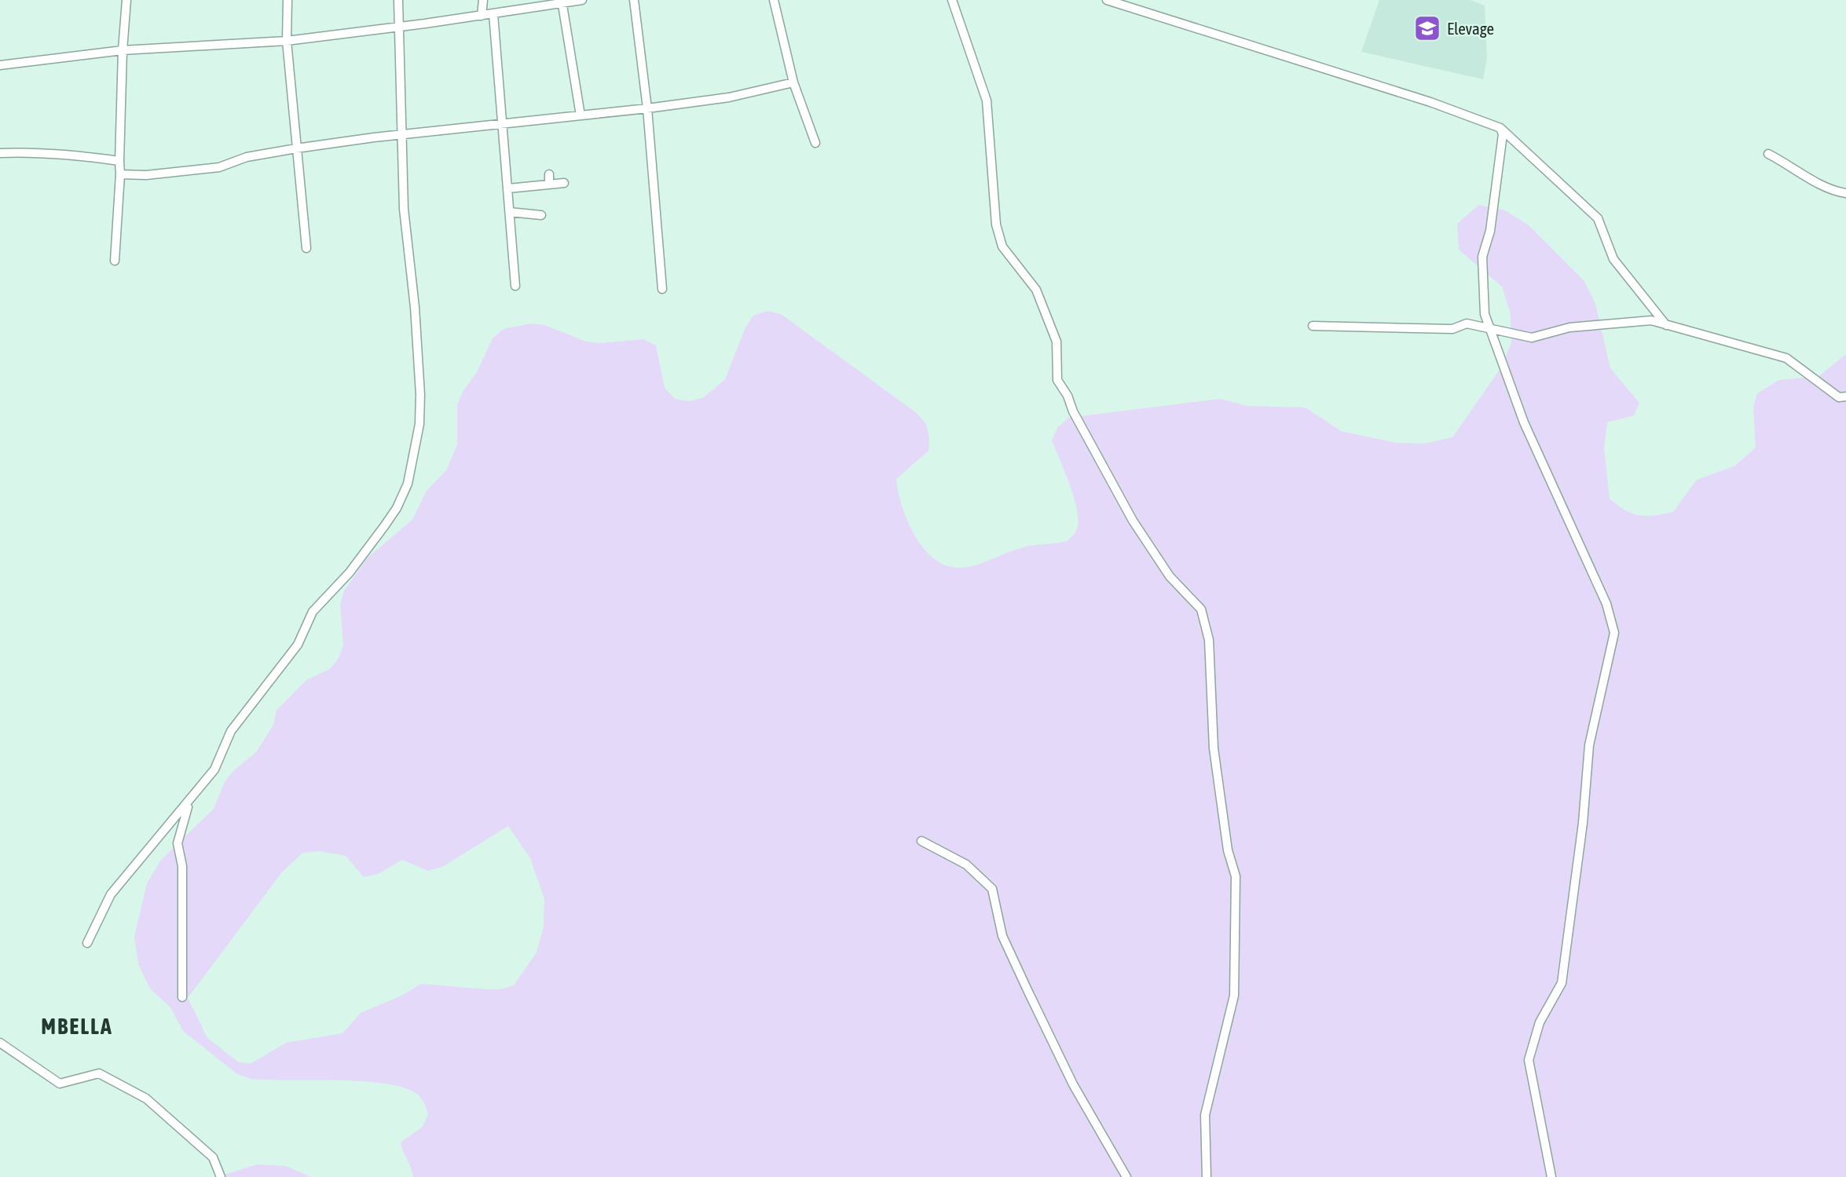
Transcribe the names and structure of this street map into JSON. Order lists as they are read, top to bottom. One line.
{"districts":["MBELLA"],"places":{"school or university":["Elevage"]}}
